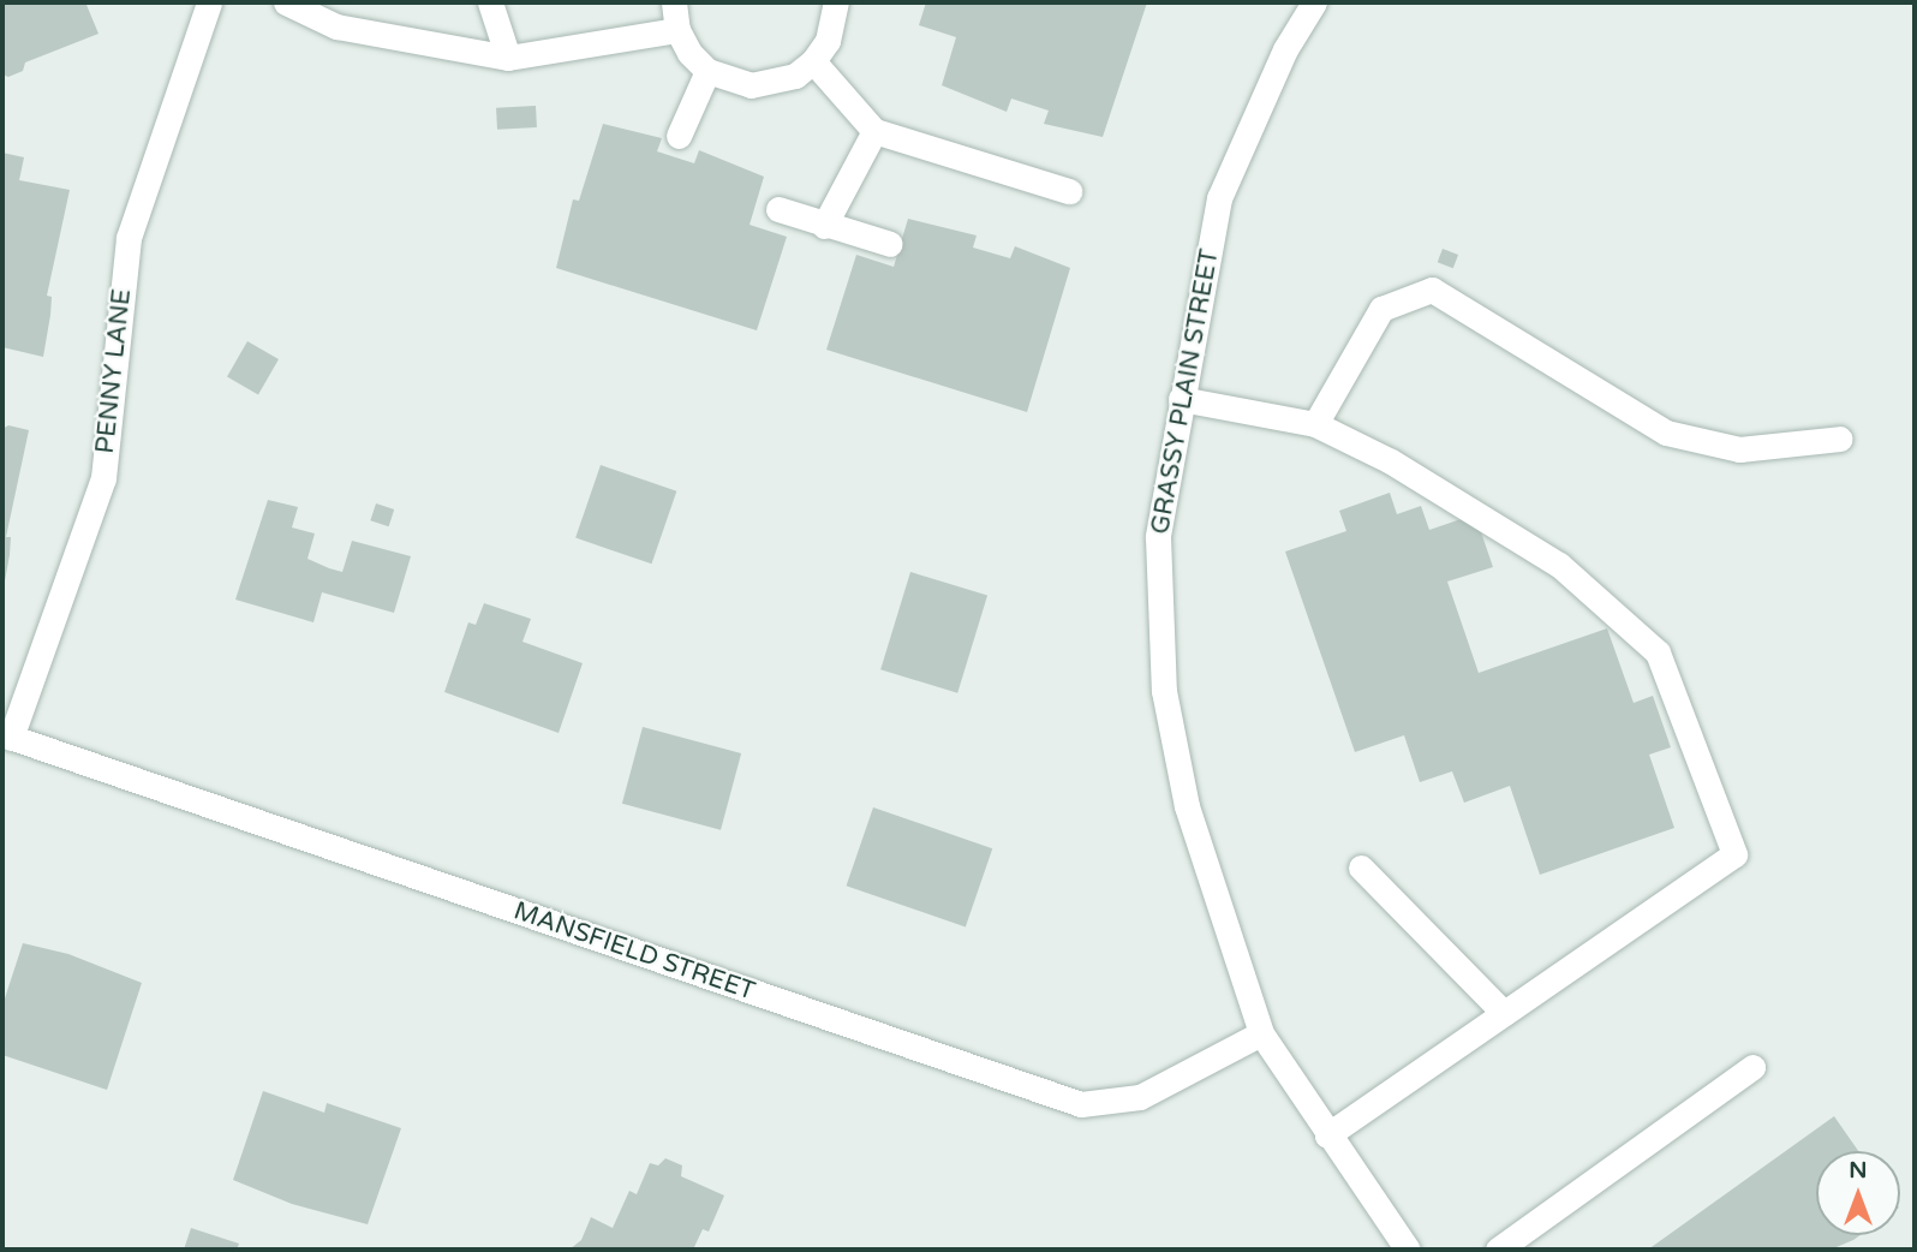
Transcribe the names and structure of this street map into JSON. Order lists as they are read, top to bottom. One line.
{"streets":{"street":["PENNY LANE","GRASSY PLAIN STREET","MANSFIELD STREET"]},"crossings":[["PENNY LANE","MANSFIELD STREET"],["GRASSY PLAIN STREET","MANSFIELD STREET"]],"north":"top"}
